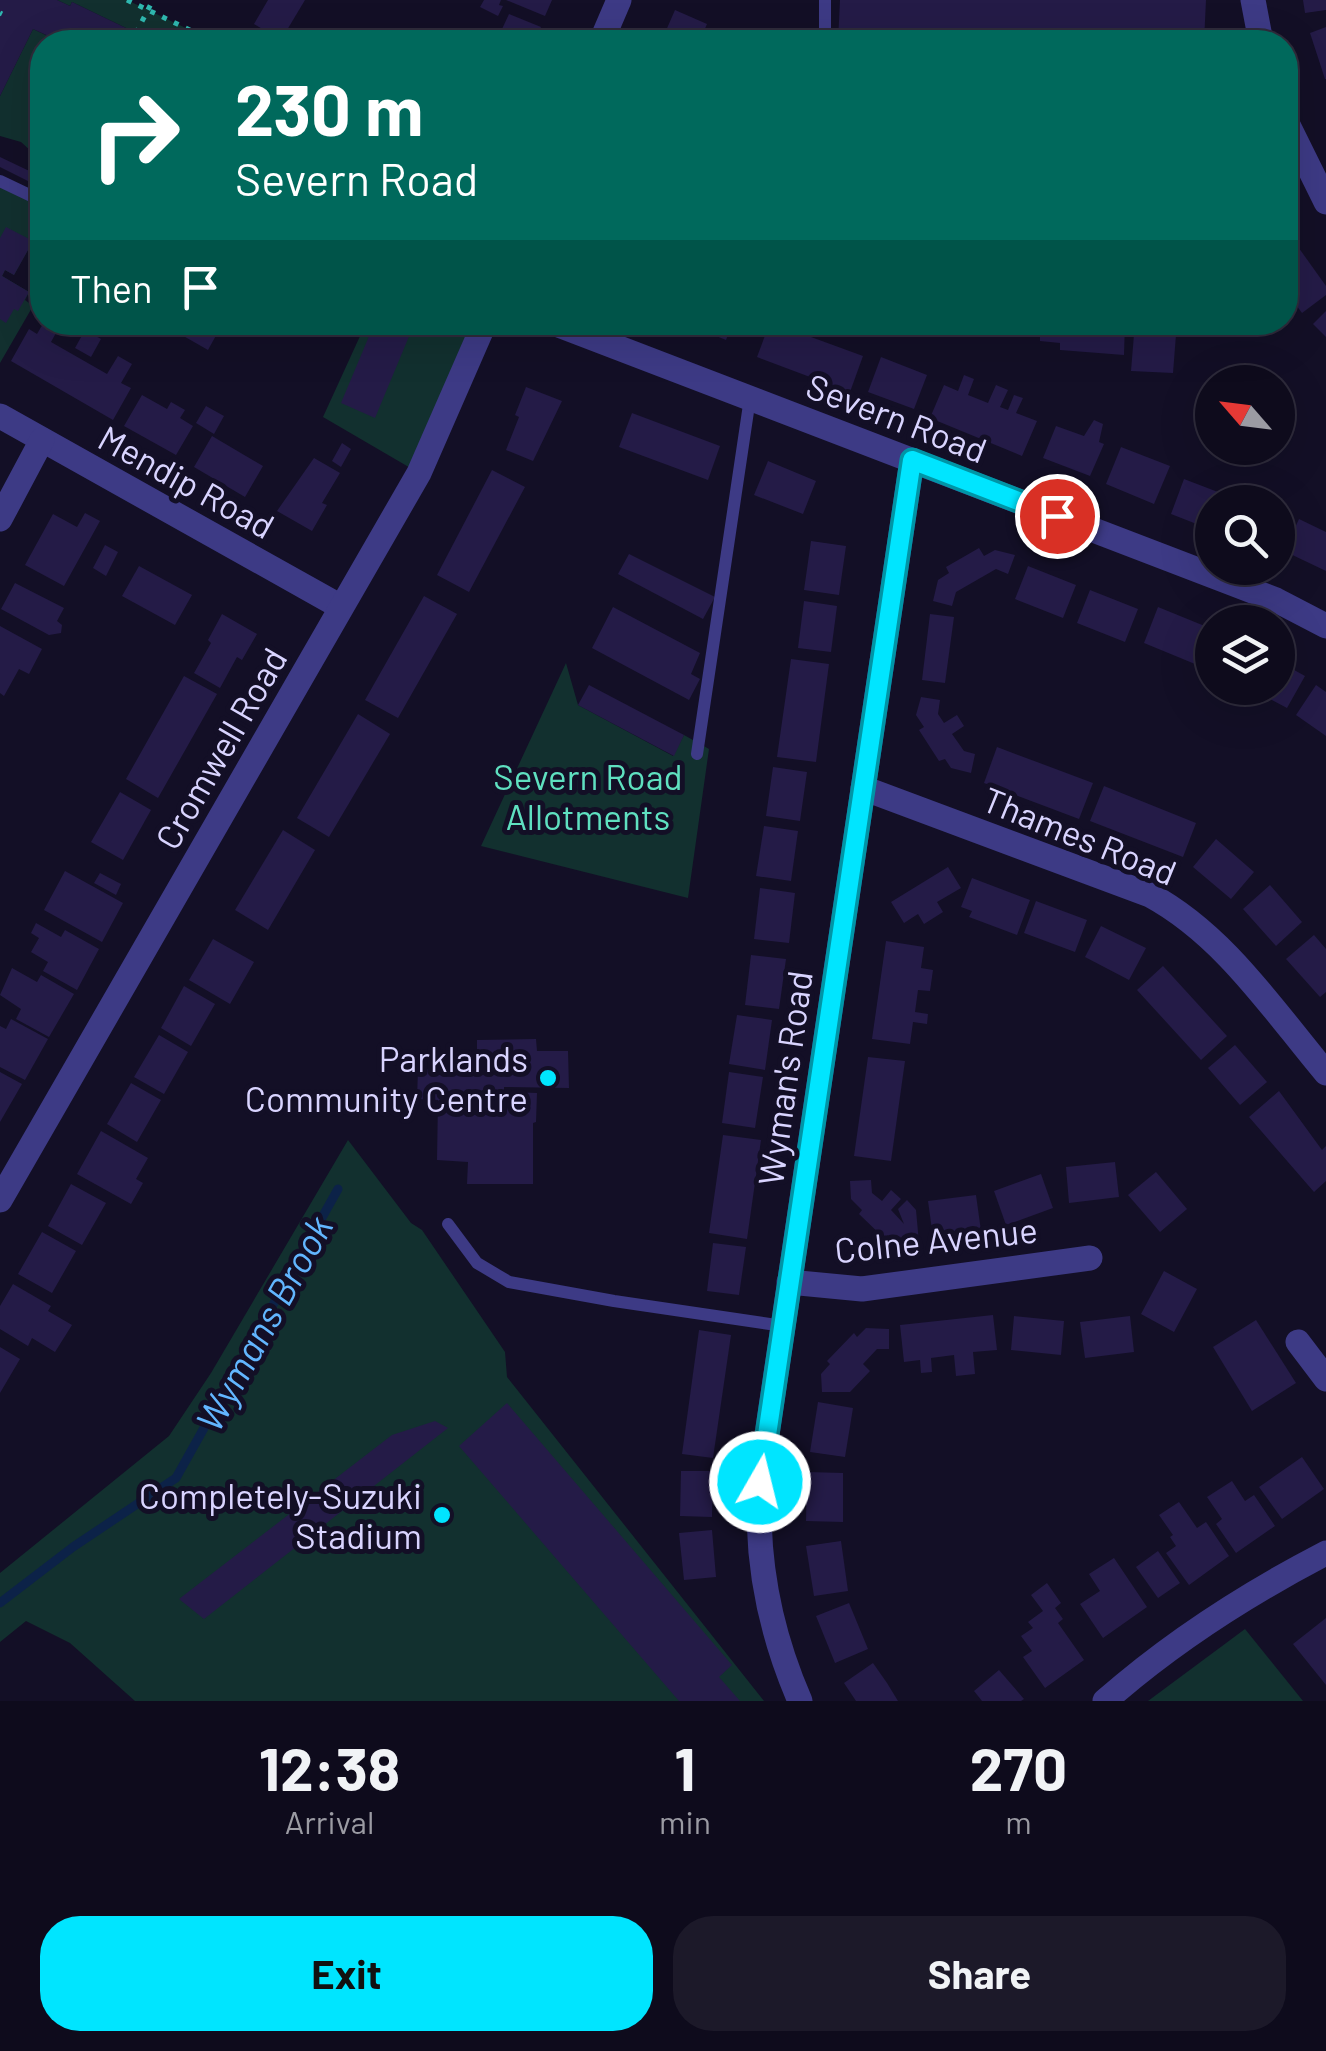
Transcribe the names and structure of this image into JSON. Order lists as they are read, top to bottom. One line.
{"streets":{"street":["Severn Road","Mendip Road","Cromwell Road","Thames Road","Wyman's Road","Colne Avenue"]},"crossings":[["Severn Road","Wyman's Road"],["Mendip Road","Cromwell Road"],["Thames Road","Wyman's Road"],["Wyman's Road","Colne Avenue"]],"water":["Wymans Brook"],"parks":["Severn Road Allotments"],"places":["Parklands Community Centre","Completely-Suzuki Stadium"],"north":"top left","page":{"turn":["230 m","Severn Road"],"then":"Then","eta":["12:38","Arrival","1","min","270","m"],"buttons":["Exit","Share"]}}
